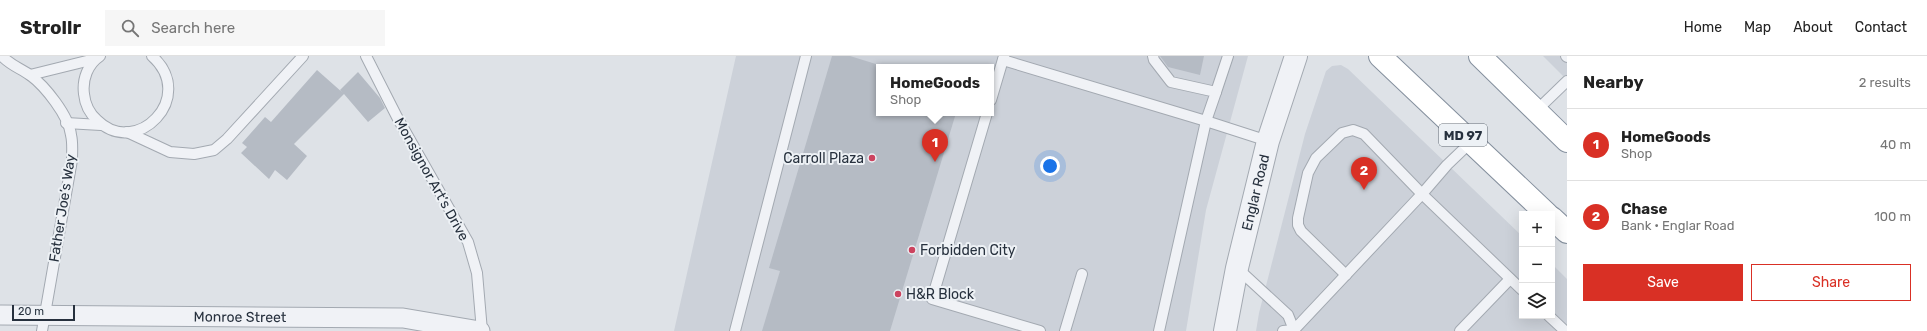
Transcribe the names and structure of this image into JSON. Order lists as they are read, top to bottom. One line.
{"streets":{"highway":["MD 97"],"street":["Englar Road","Monroe Street"],"lane":["Monsignor Art’s Drive","Father Joe’s Way"]},"crossings":[["Monsignor Art’s Drive","Monroe Street"],["Father Joe’s Way","Monroe Street"]],"places":["Carroll Plaza","Forbidden City","H&R Block"],"scale_bar":"20 m","page":{"header":"Strollr","search":"Search here","nav":["Home","Map","About","Contact"],"heading":["Nearby","2 results"],"popup":["HomeGoods","Shop"],"list":[{"mark":"1","name":"HomeGoods","note":"Shop","value":"40 m"},{"mark":"2","name":"Chase","note":"Bank · Englar Road","value":"100 m"}],"pins":["1","2"],"map_buttons":["+","−"],"buttons":["Save","Share"],"scale":"20 m"}}
